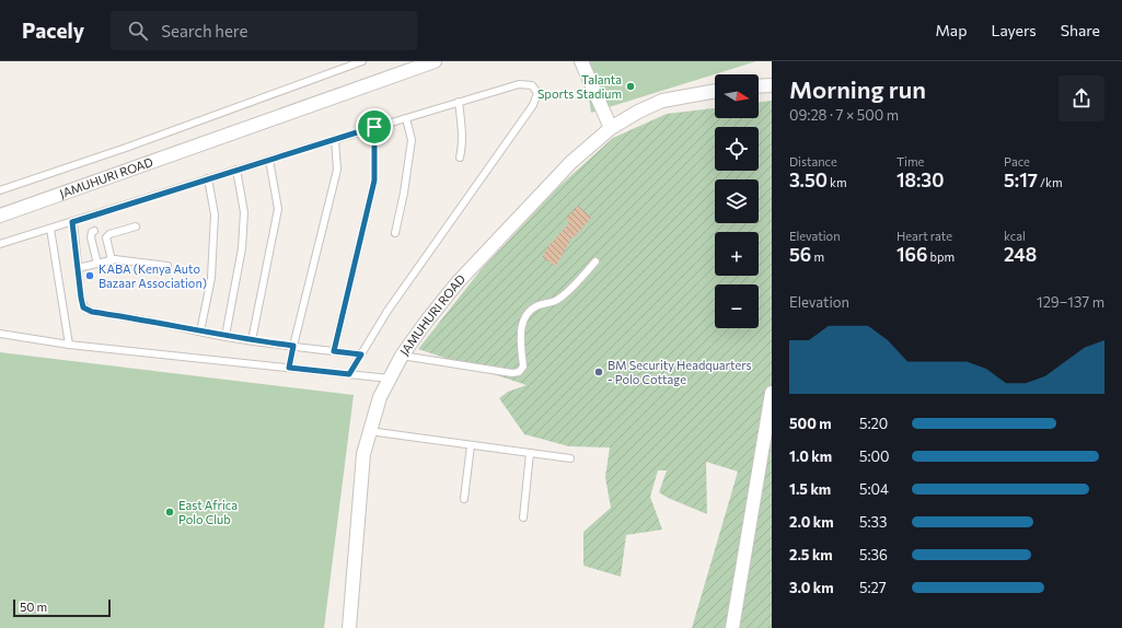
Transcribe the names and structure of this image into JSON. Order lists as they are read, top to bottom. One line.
{"streets":{"street":["JAMUHURI ROAD"]},"places":["Talanta Sports Stadium","KABA (Kenya Auto Bazaar Association)","BM Security Headquarters - Polo Cottage","East Africa Polo Club"],"scale_bar":"50 m","north":"right","page":{"header":"Pacely","search":"Search here","nav":["Map","Layers","Share"],"heading":["Morning run","09:28 · 7 × 500 m"],"map_buttons":["+","−"],"stats":[["Distance","3.50 km"],["Time","18:30"],["Pace","5:17 /km"],["Elevation","56 m"],["Heart rate","166 bpm"],["kcal","248"]],"chart":["Elevation","129–137 m"],"list":[{"name":"500 m","note":"5:20"},{"name":"1.0 km","note":"5:00"},{"name":"1.5 km","note":"5:04"},{"name":"2.0 km","note":"5:33"},{"name":"2.5 km","note":"5:36"},{"name":"3.0 km","note":"5:27"}],"scale":"50 m"}}
